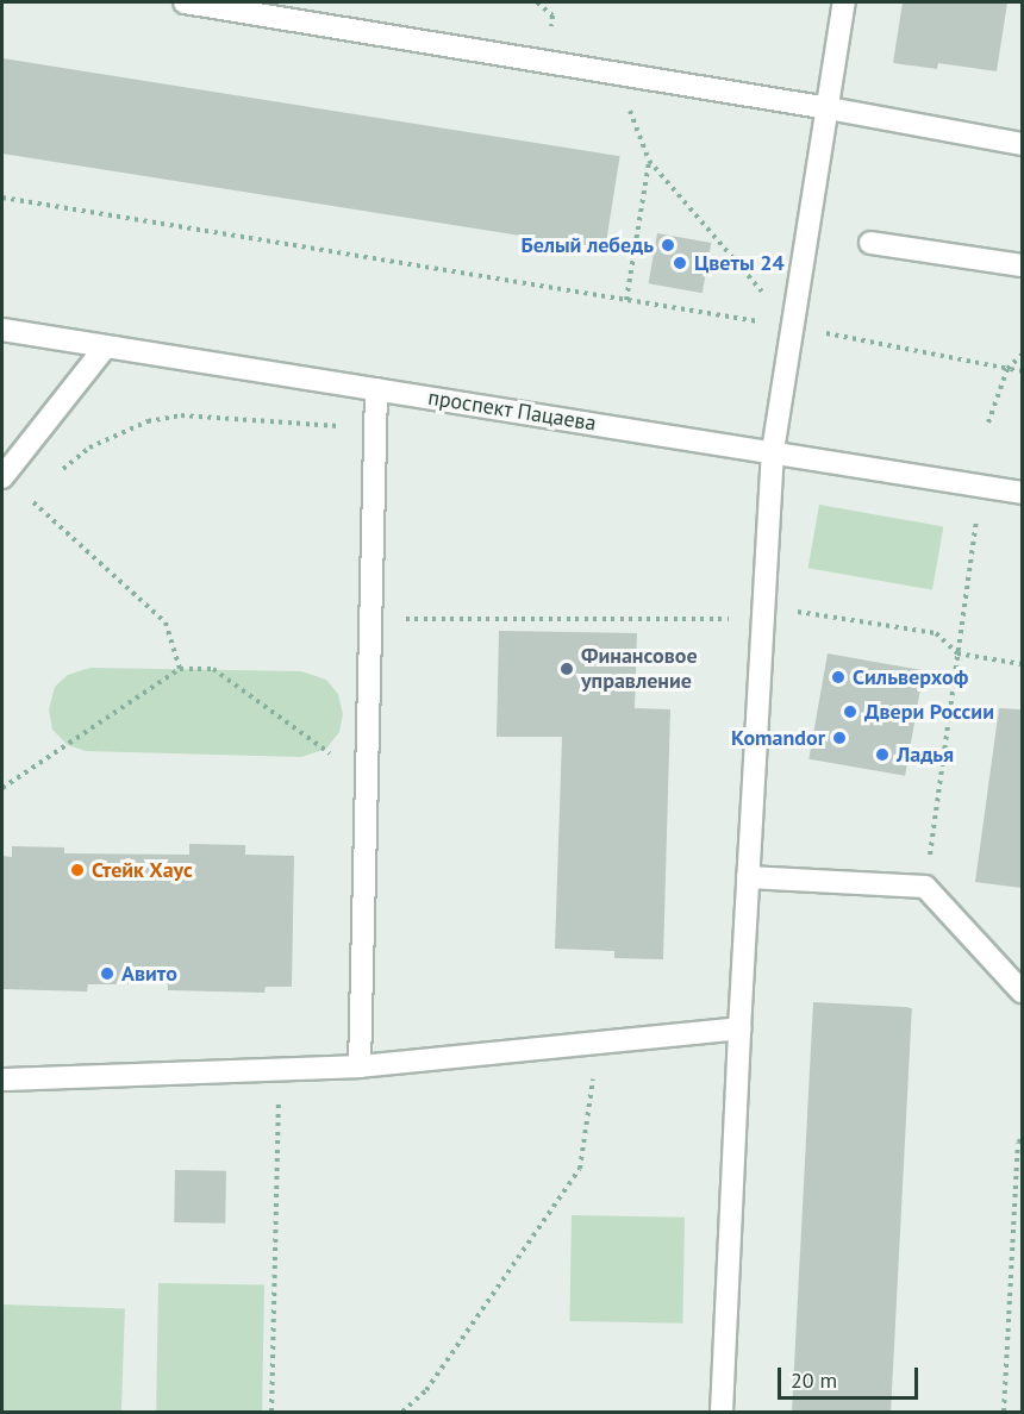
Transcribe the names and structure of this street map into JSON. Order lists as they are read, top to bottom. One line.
{"streets":{"main road":["проспект Пацаева"]},"places":["Белый лебедь","Цветы 24","Финансовое управление","Сильверхоф","Двери России","Komandor","Ладья","Стейк Хаус","Авито"],"scale_bar":"20 m"}
